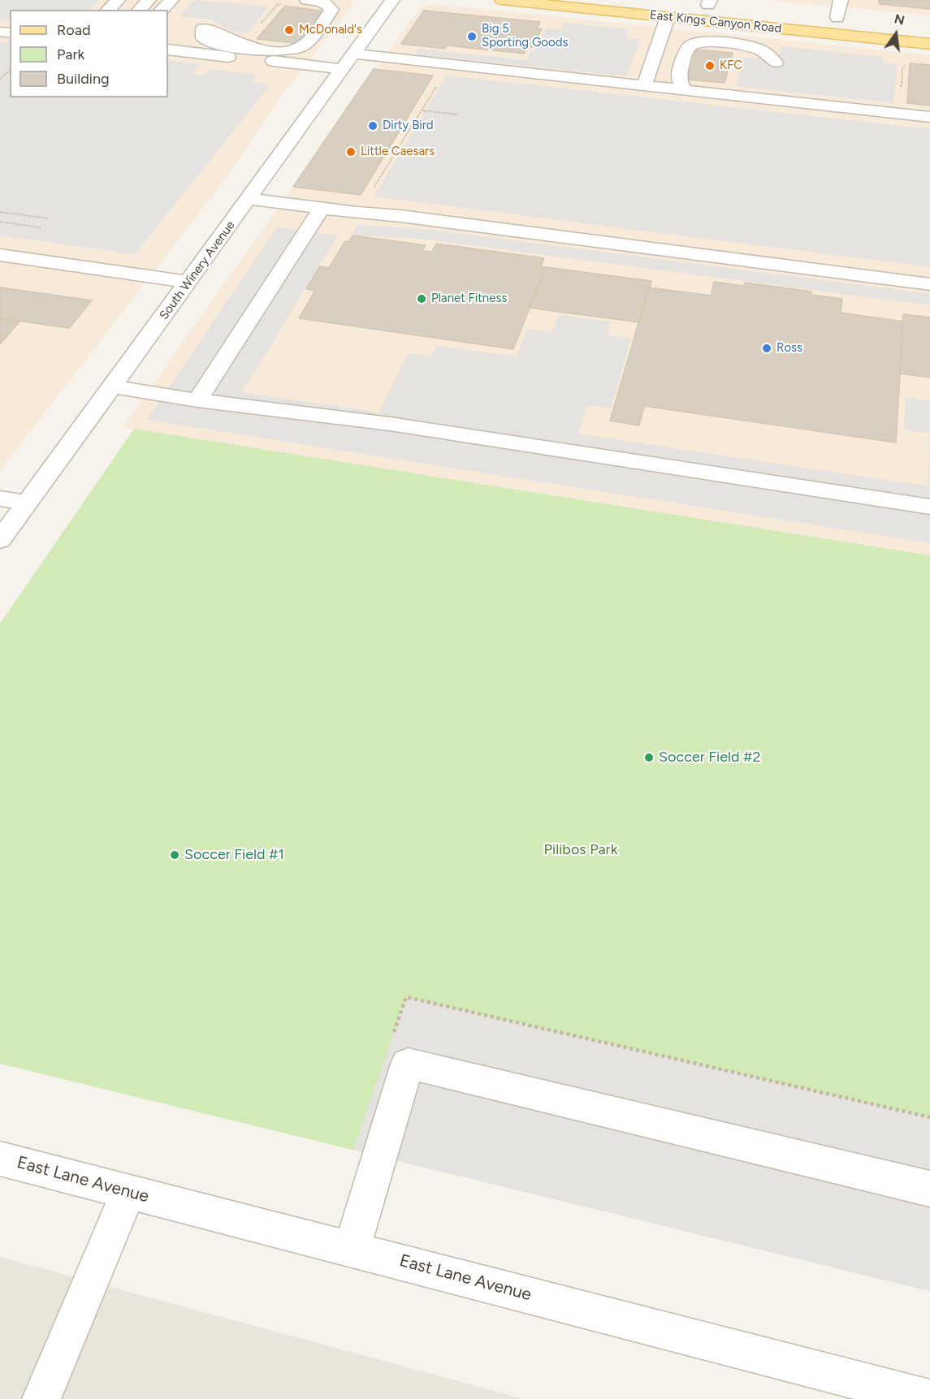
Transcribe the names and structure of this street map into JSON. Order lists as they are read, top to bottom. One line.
{"streets":{"main road":["East Kings Canyon Road"],"street":["South Winery Avenue","East Lane Avenue"]},"parks":["Pilibos Park"],"places":["McDonald's","Big 5 Sporting Goods","KFC","Dirty Bird","Little Caesars","Planet Fitness","Ross","Soccer Field #2","Soccer Field #1"],"legend":["Road","Park","Building"],"north":"top"}
